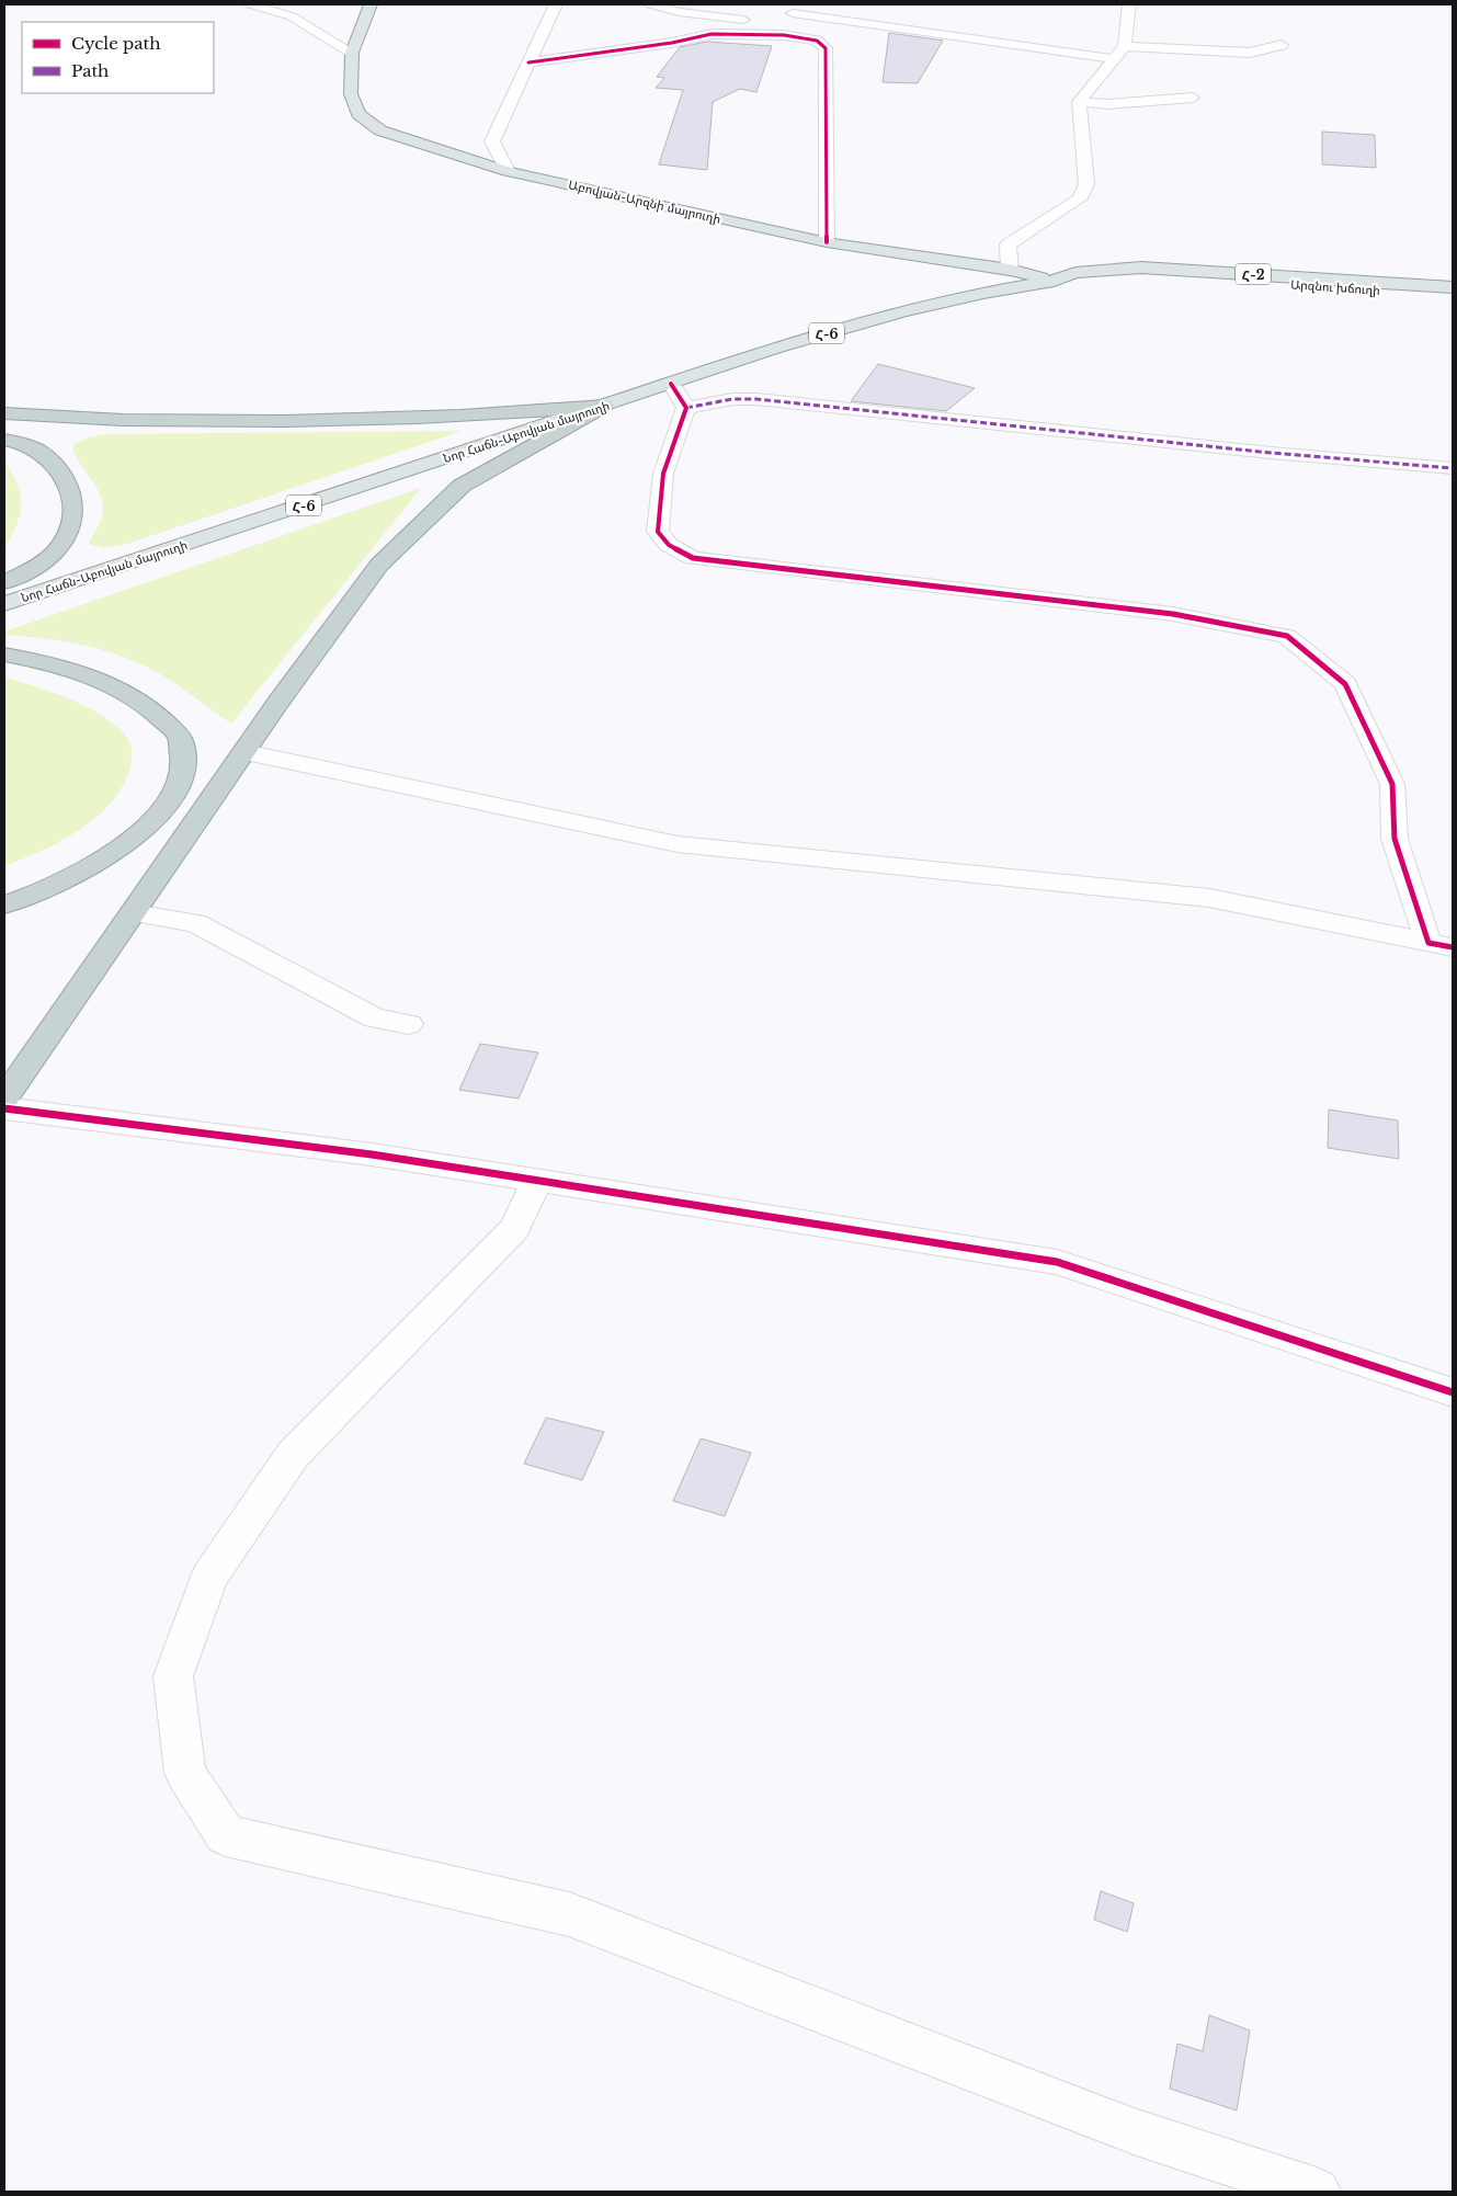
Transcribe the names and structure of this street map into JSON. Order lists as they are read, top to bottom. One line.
{"streets":{"main road":["Աբովյան-Արզնի մայրուղի","Հ-2","Արզնու խճուղի","Հ-6","Նոր Հաճն-Աբովյան մայրուղի"]},"crossings":[["Աբովյան-Արզնի մայրուղի","Հ-2"],["Աբովյան-Արզնի մայրուղի","Արզնու խճուղի"],["Աբովյան-Արզնի մայրուղի","Նոր Հաճն-Աբովյան մայրուղի"],["Հ-2","Արզնու խճուղի"],["Հ-2","Նոր Հաճն-Աբովյան մայրուղի"],["Արզնու խճուղի","Նոր Հաճն-Աբովյան մայրուղի"]],"legend":["Cycle path","Path"]}
